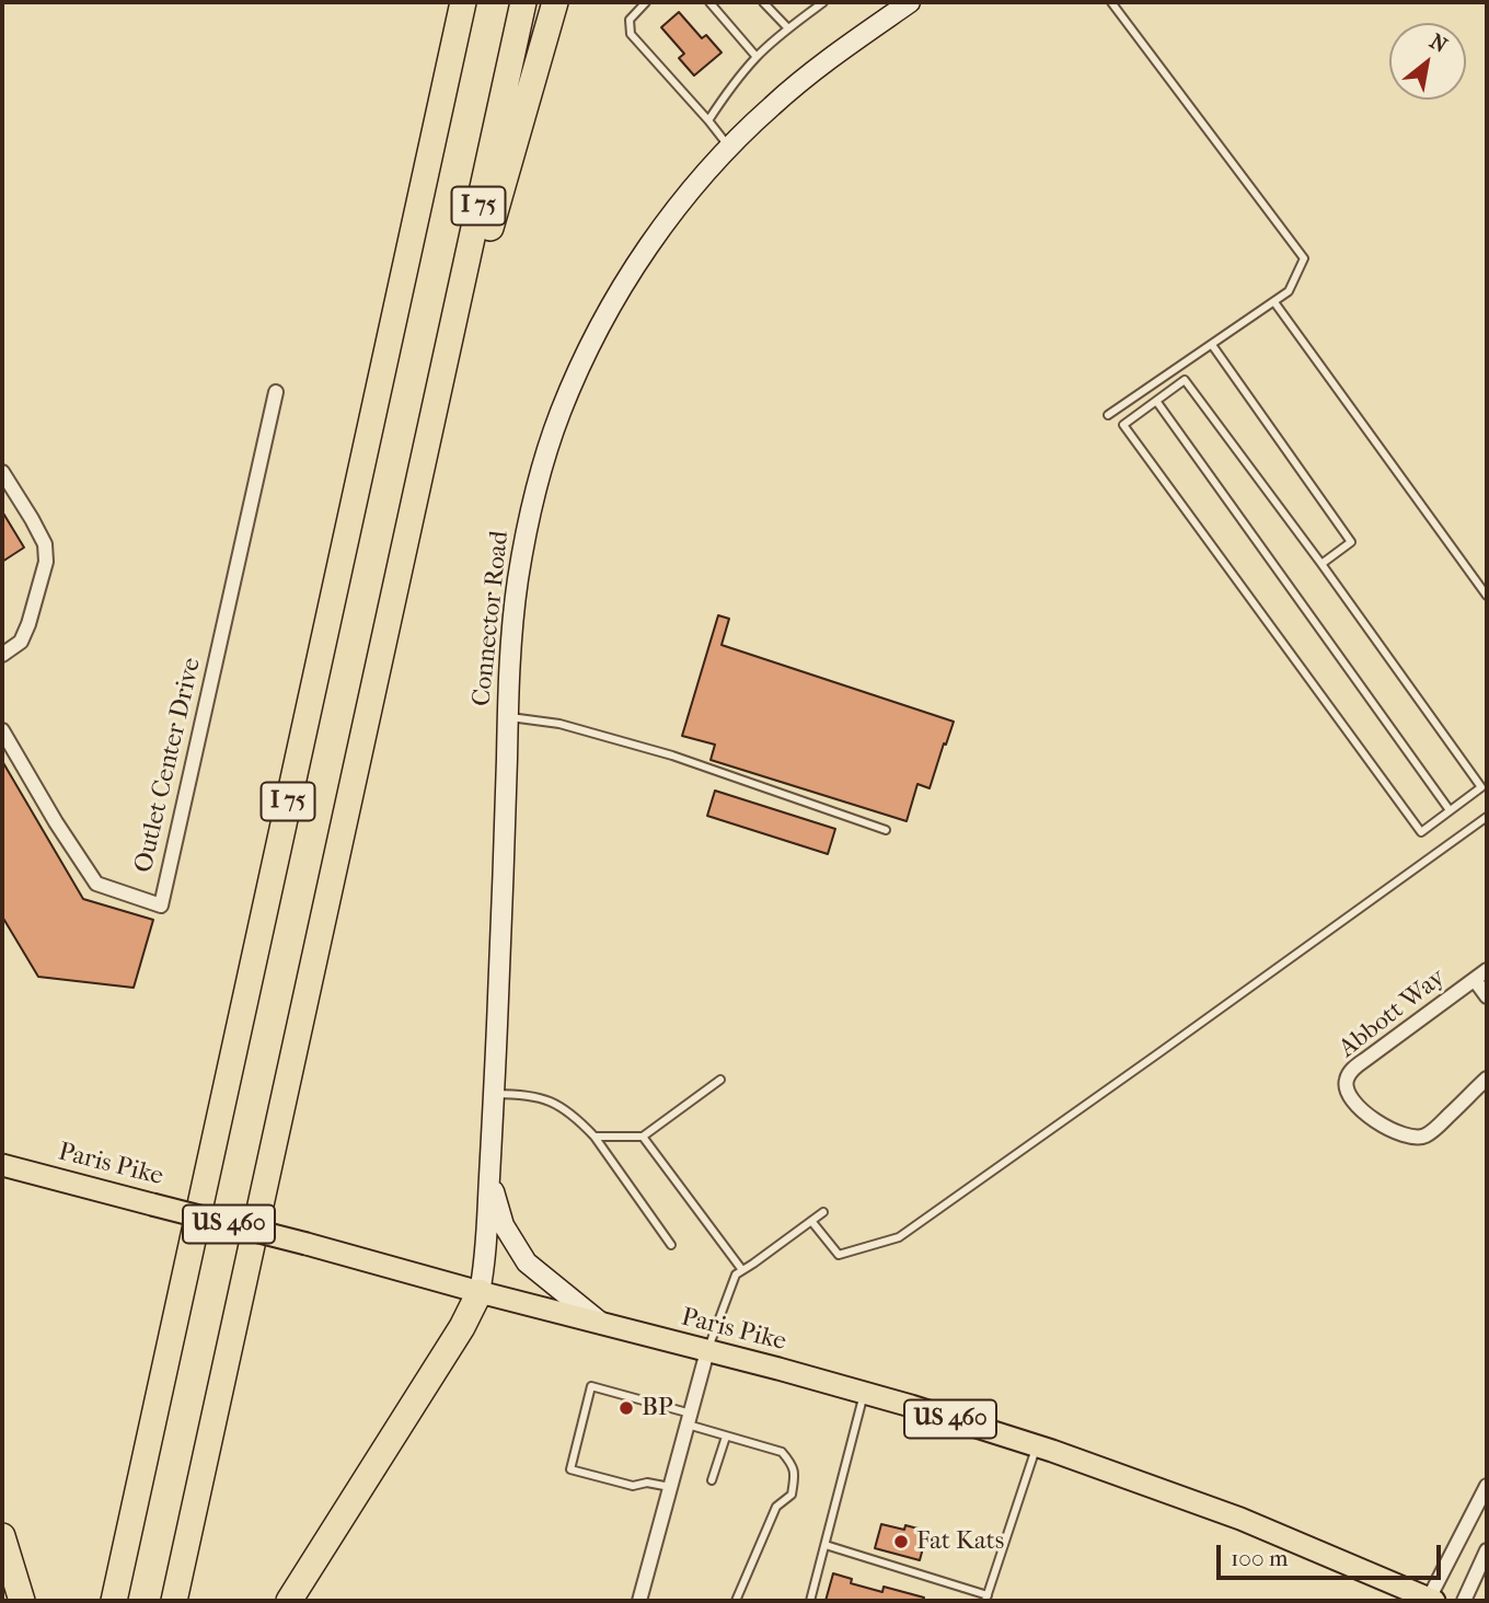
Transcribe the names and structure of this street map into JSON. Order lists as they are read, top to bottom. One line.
{"streets":{"highway":["I 75"],"main road":["Connector Road","Paris Pike","US 460"],"street":["Outlet Center Drive","Abbott Way"]},"crossings":[["Connector Road","Paris Pike"]],"places":["BP","Fat Kats"],"scale_bar":"100 m","north":"top right"}
